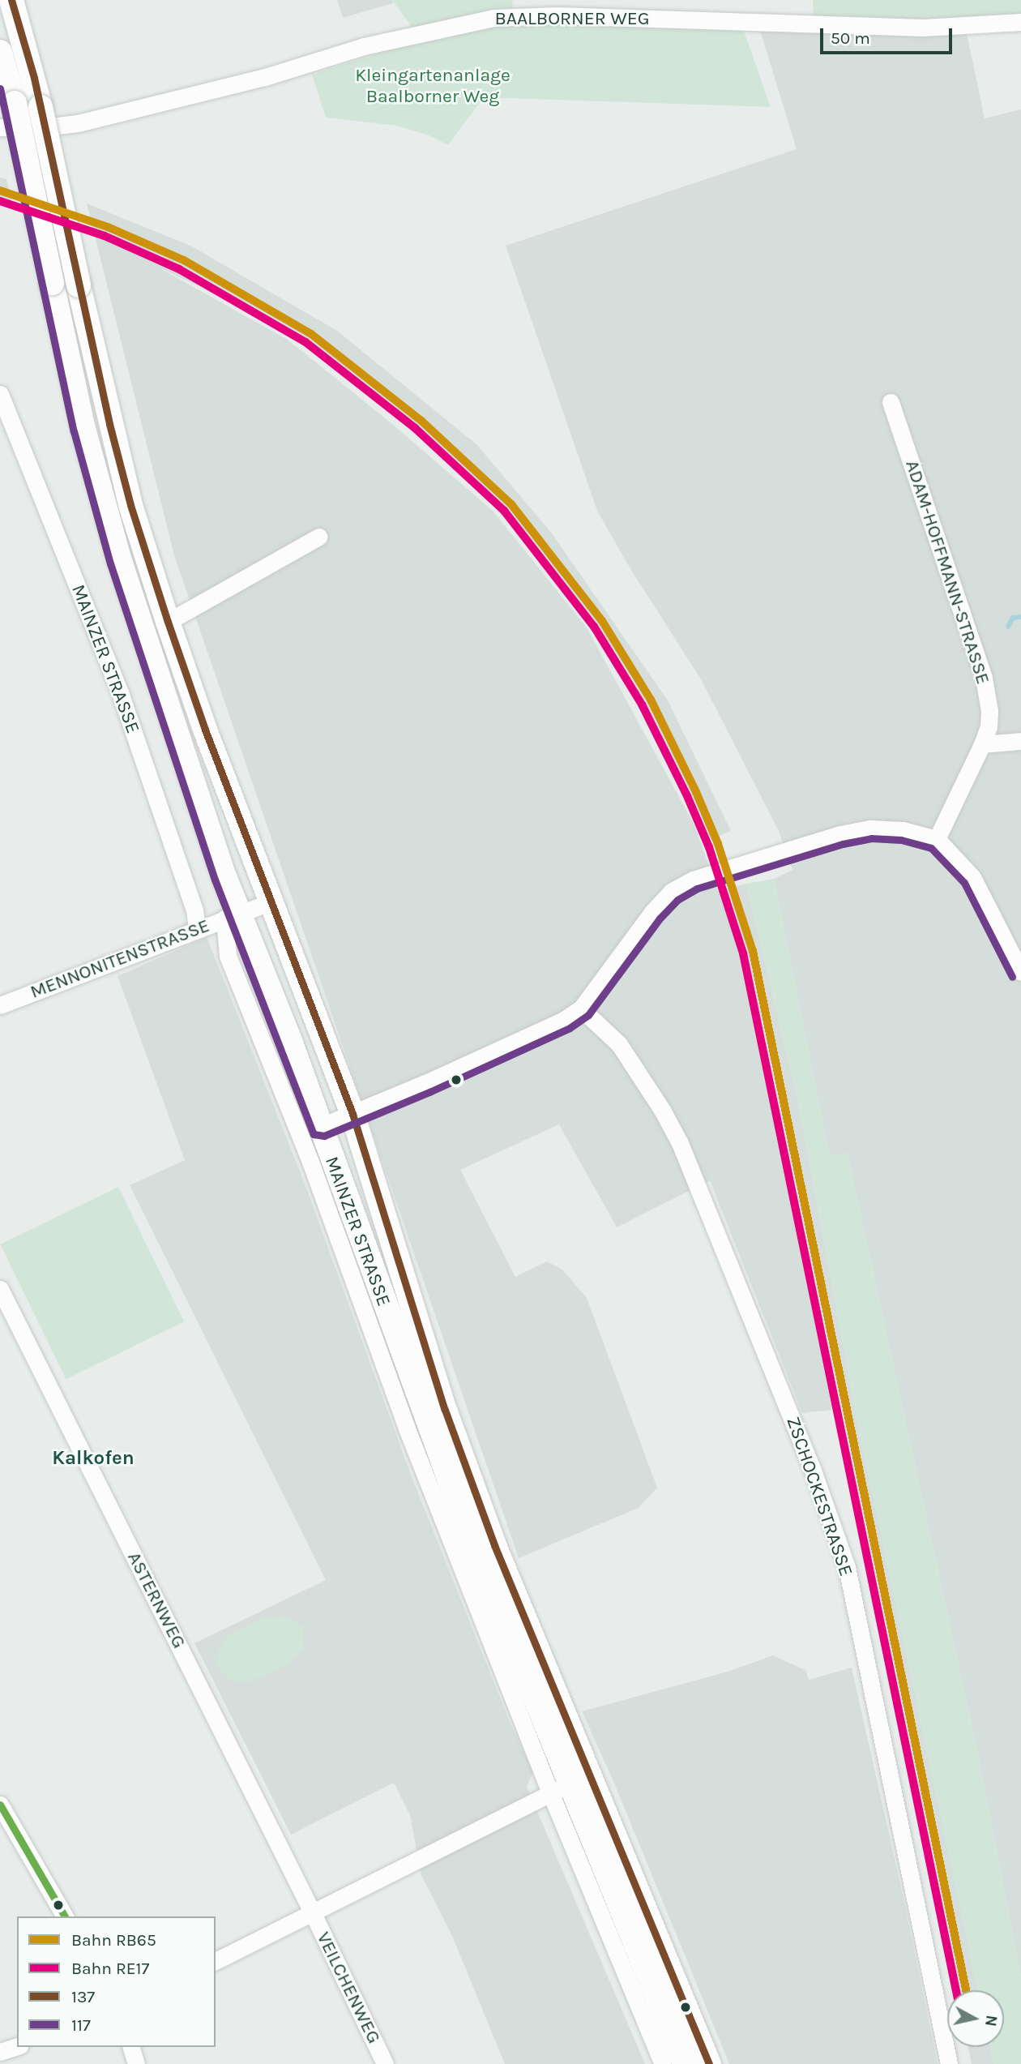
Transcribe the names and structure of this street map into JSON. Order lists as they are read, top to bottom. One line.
{"streets":{"main road":["MAINZER STRASSE"],"street":["BAALBORNER WEG","ADAM-HOFFMANN-STRASSE","MENNONITENSTRASSE","ZSCHOCKESTRASSE","ASTERNWEG","VEILCHENWEG"]},"crossings":[["MAINZER STRASSE","MENNONITENSTRASSE"],["ASTERNWEG","VEILCHENWEG"]],"districts":["Kalkofen"],"parks":["Kleingartenanlage Baalborner Weg"],"lines":["transit line 137","transit line 117","rail line RB65","rail line RE17"],"legend":["Bahn RB65","Bahn RE17","137","117"],"scale_bar":"50 m","north":"right"}
